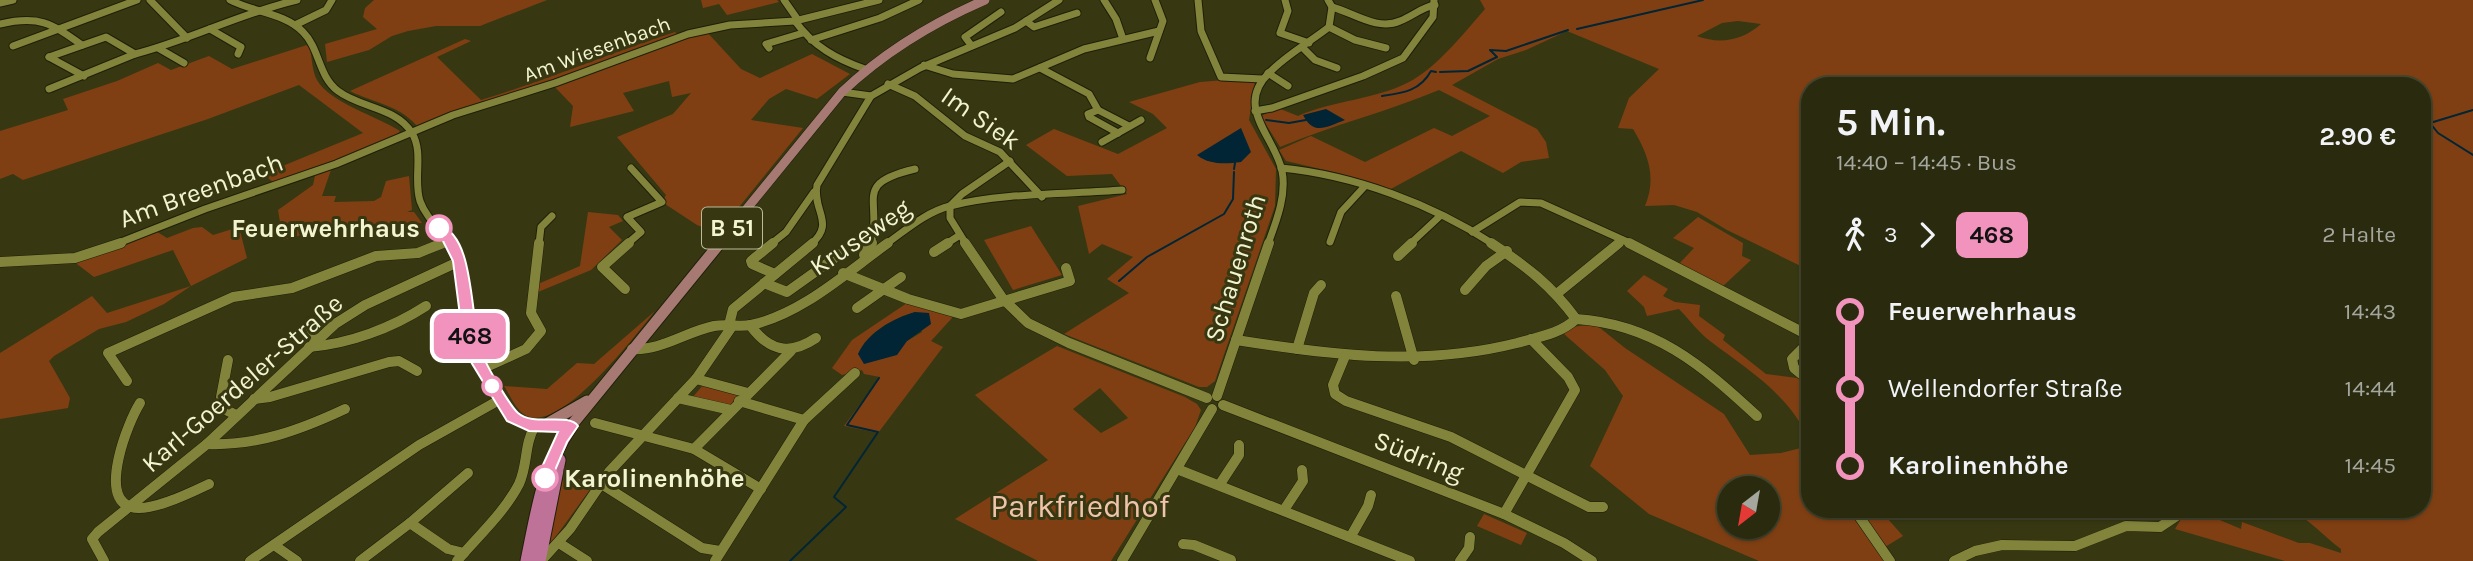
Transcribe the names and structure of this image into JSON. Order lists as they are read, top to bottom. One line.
{"streets":{"highway":["B 51"],"street":["Am Wiesenbach","Im Siek","Am Breenbach","Kruseweg","Schauenroth","Karl-Goerdeler-Straße","Südring"]},"crossings":[["Am Wiesenbach","Am Breenbach"],["Im Siek","Kruseweg"],["B 51","Kruseweg"],["Kruseweg","Südring"],["Schauenroth","Südring"]],"parks":["Parkfriedhof"],"places":["Feuerwehrhaus","Karolinenhöhe"],"lines":["bus line 468"],"north":"bottom left","page":{"on_map":"468","heading":["5 Min.","14:40 – 14:45 · Bus","2.90 €"],"legs":["3","468","2 Halte"],"list":[{"name":"Feuerwehrhaus","value":"14:43"},{"name":"Wellendorfer Straße","value":"14:44"},{"name":"Karolinenhöhe","value":"14:45"}]}}
